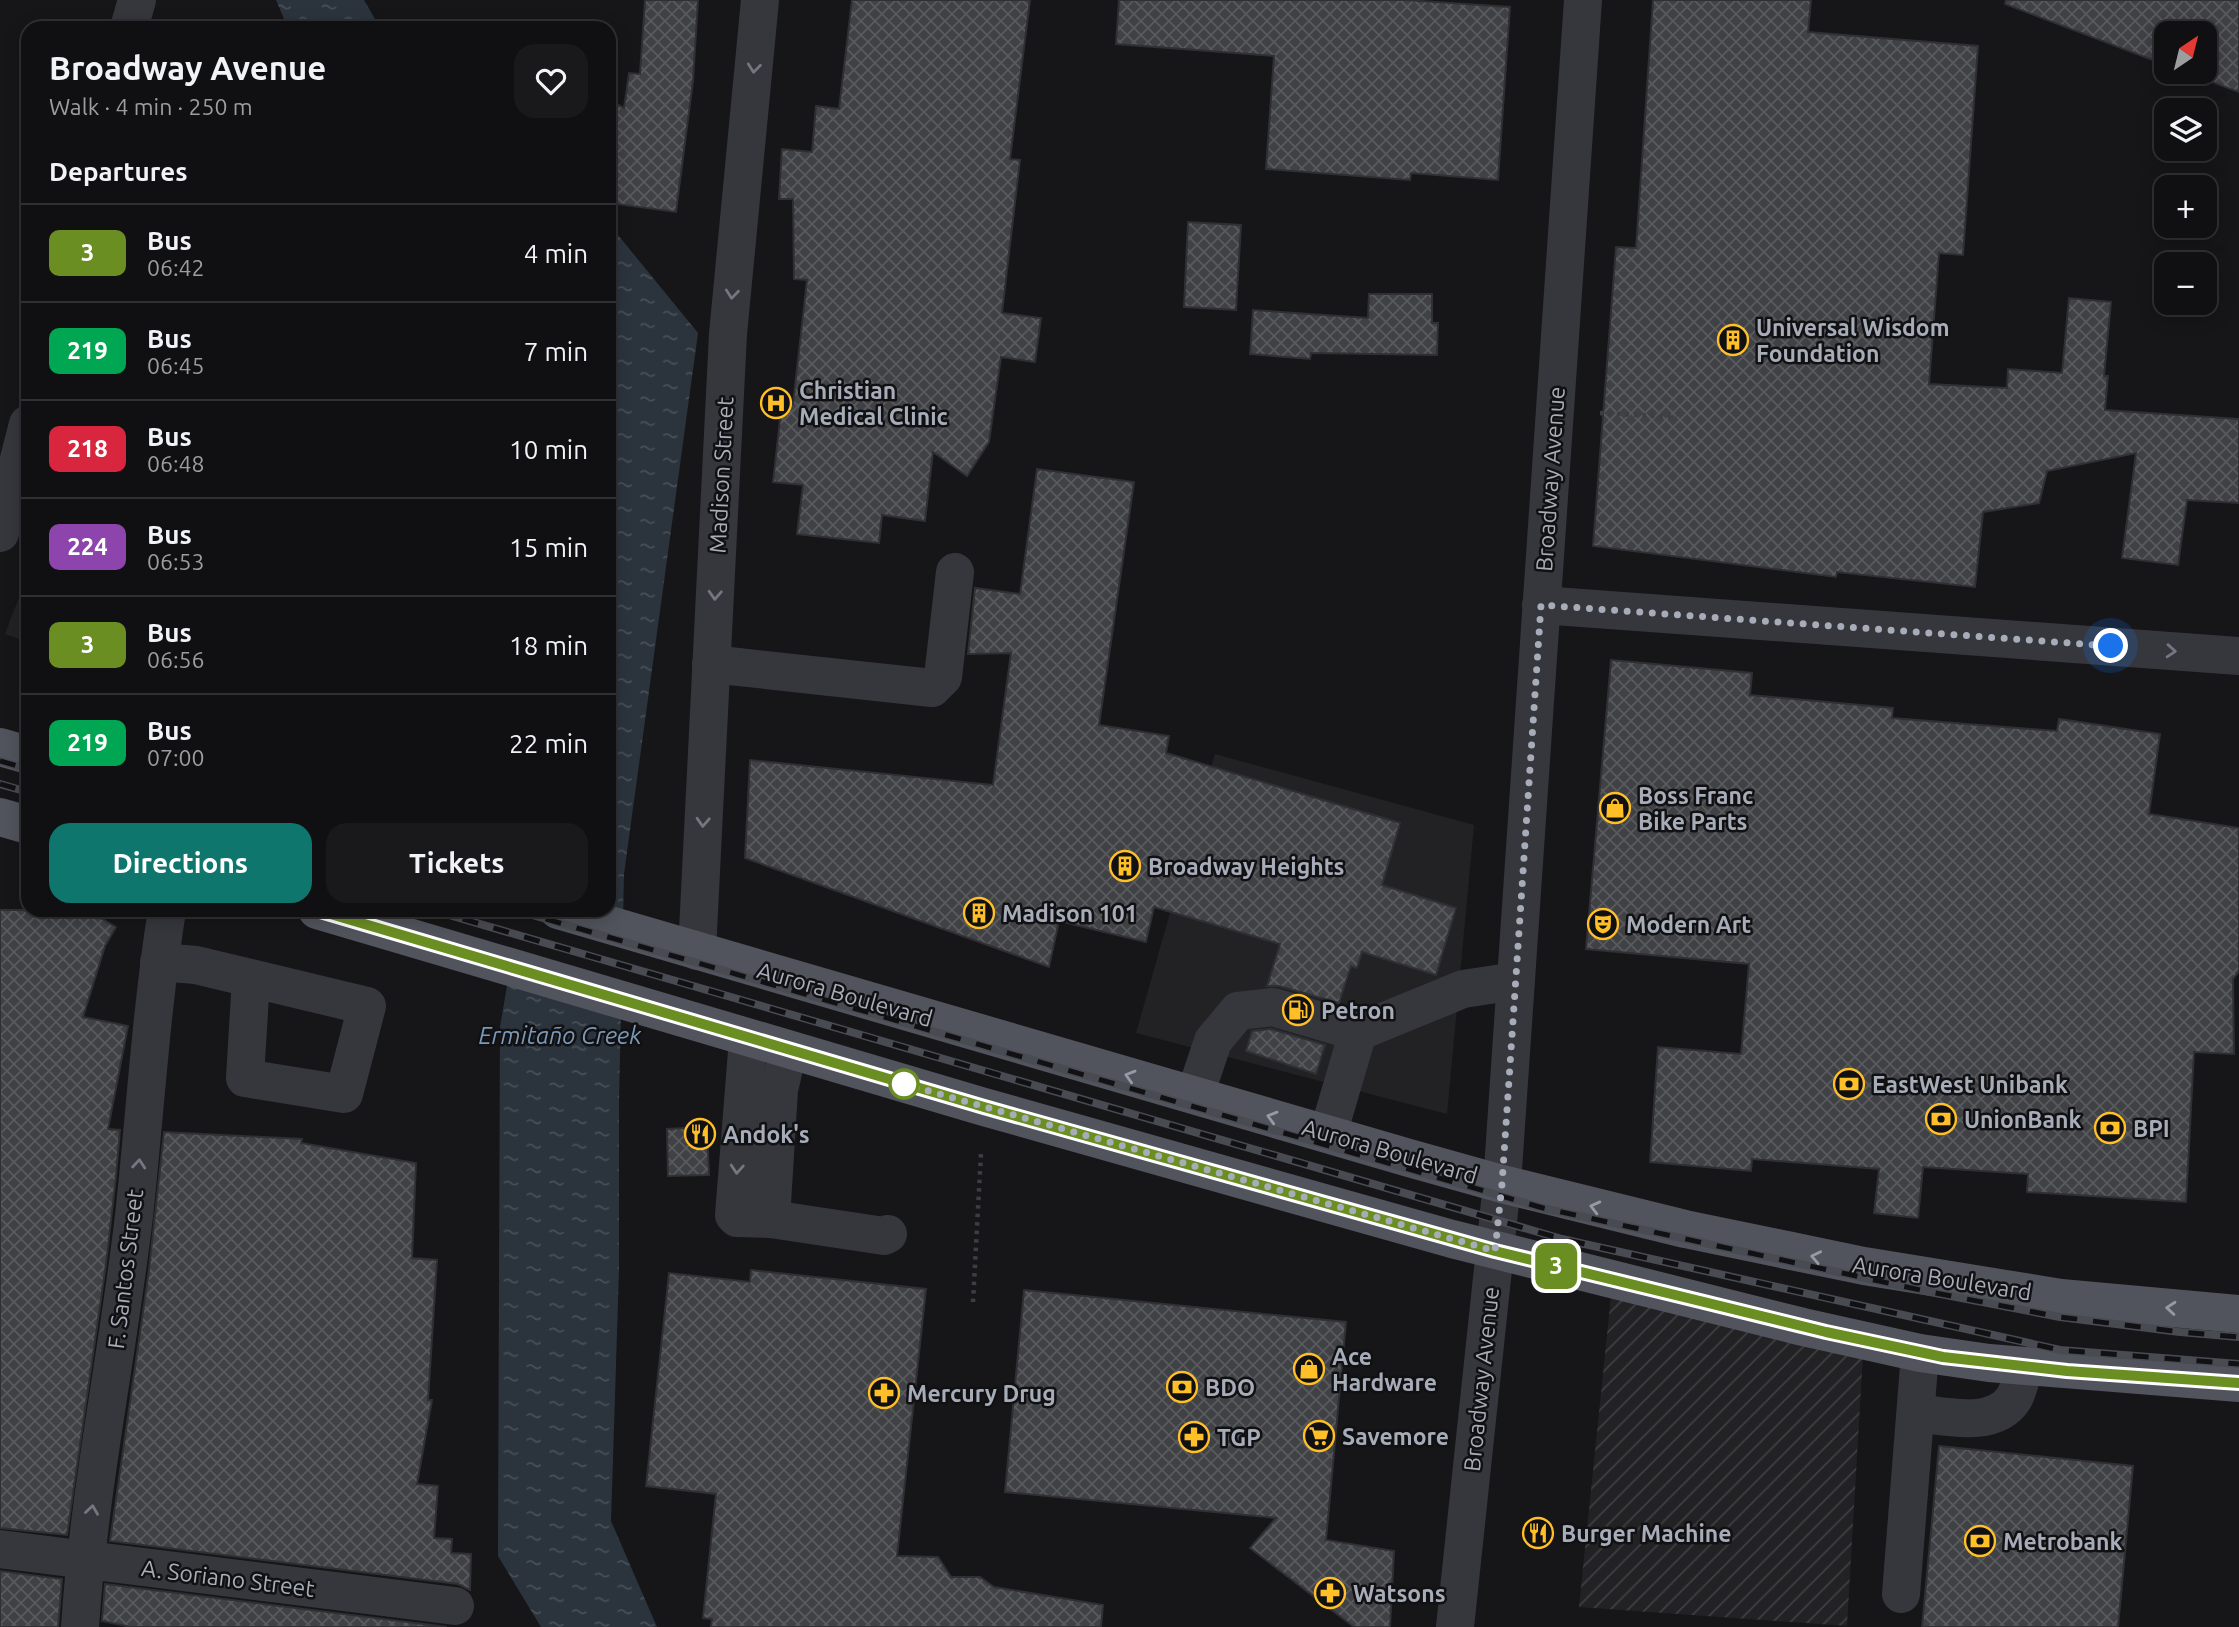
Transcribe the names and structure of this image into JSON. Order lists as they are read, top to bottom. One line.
{"streets":{"main road":["Aurora Boulevard"],"street":["Madison Street","Broadway Avenue","F. Santos Street","A. Soriano Street"]},"crossings":[["Madison Street","Aurora Boulevard"],["Broadway Avenue","Aurora Boulevard"],["F. Santos Street","A. Soriano Street"]],"one_way":["Madison Street","F. Santos Street"],"water":["Ermitaño Creek"],"places":{"building":["Universal Wisdom Foundation","Broadway Heights","Madison 101"],"hospital":["Christian Medical Clinic"],"shop":["Boss Franc Bike Parts","Ace Hardware"],"theatre":["Modern Art"],"fuel station":["Petron"],"bank":["EastWest Unibank","UnionBank","BPI","BDO","Metrobank"],"restaurant":["Andok's","Burger Machine"],"pharmacy":["Mercury Drug","TGP","Watsons"],"supermarket":["Savemore"]},"lines":["bus line 3"],"north":"top right","page":{"on_map":"3","map_buttons":["+","−"],"heading":[["Broadway Avenue","Walk · 4 min · 250 m"],"Departures"],"list":[{"mark":"3","name":"Bus","note":"06:42","value":"4 min"},{"mark":"219","name":"Bus","note":"06:45","value":"7 min"},{"mark":"218","name":"Bus","note":"06:48","value":"10 min"},{"mark":"224","name":"Bus","note":"06:53","value":"15 min"},{"mark":"3","name":"Bus","note":"06:56","value":"18 min"},{"mark":"219","name":"Bus","note":"07:00","value":"22 min"}],"buttons":["Directions","Tickets"]}}
